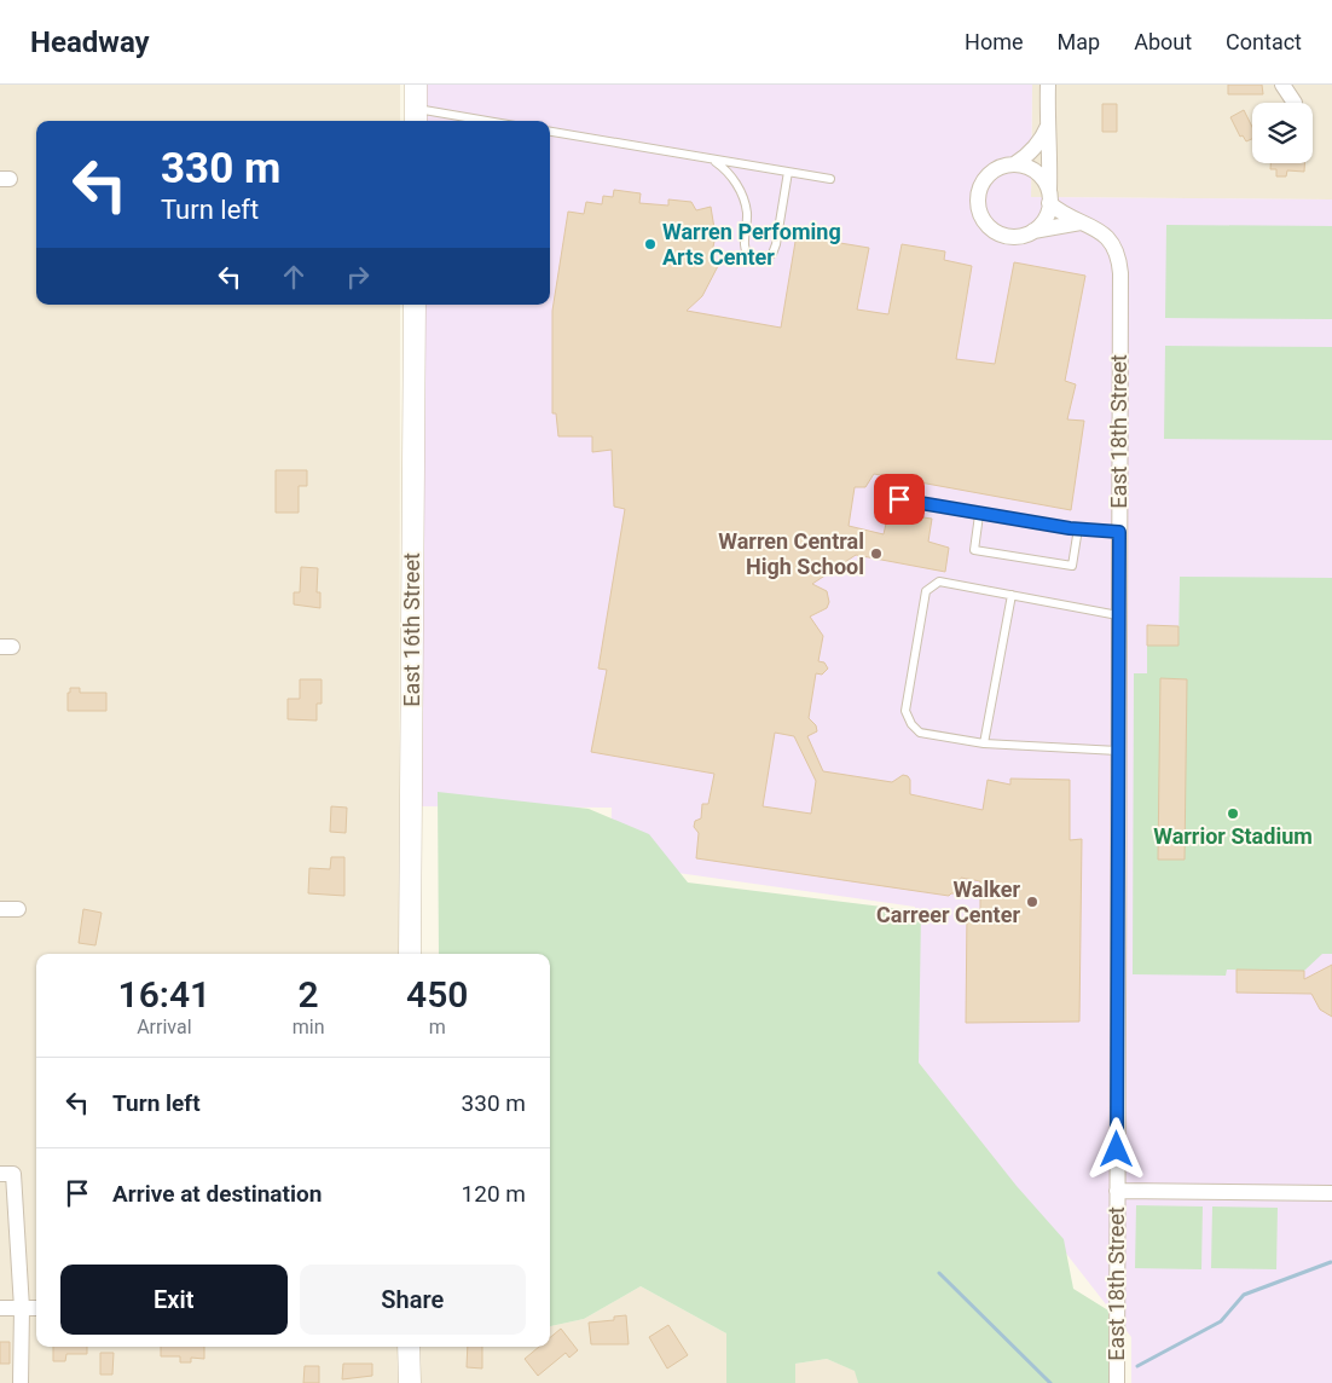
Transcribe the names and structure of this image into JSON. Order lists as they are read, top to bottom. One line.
{"streets":{"street":["East 18th Street","East 16th Street"]},"places":["Warren Perfoming Arts Center","Warren Central High School","Warrior Stadium","Walker Carreer Center"],"page":{"header":"Headway","nav":["Home","Map","About","Contact"],"turn":["330 m","Turn left"],"eta":["16:41","Arrival","2","min","450","m"],"list":[{"name":"Turn left","value":"330 m"},{"name":"Arrive at destination","value":"120 m"}],"buttons":["Exit","Share"]}}
